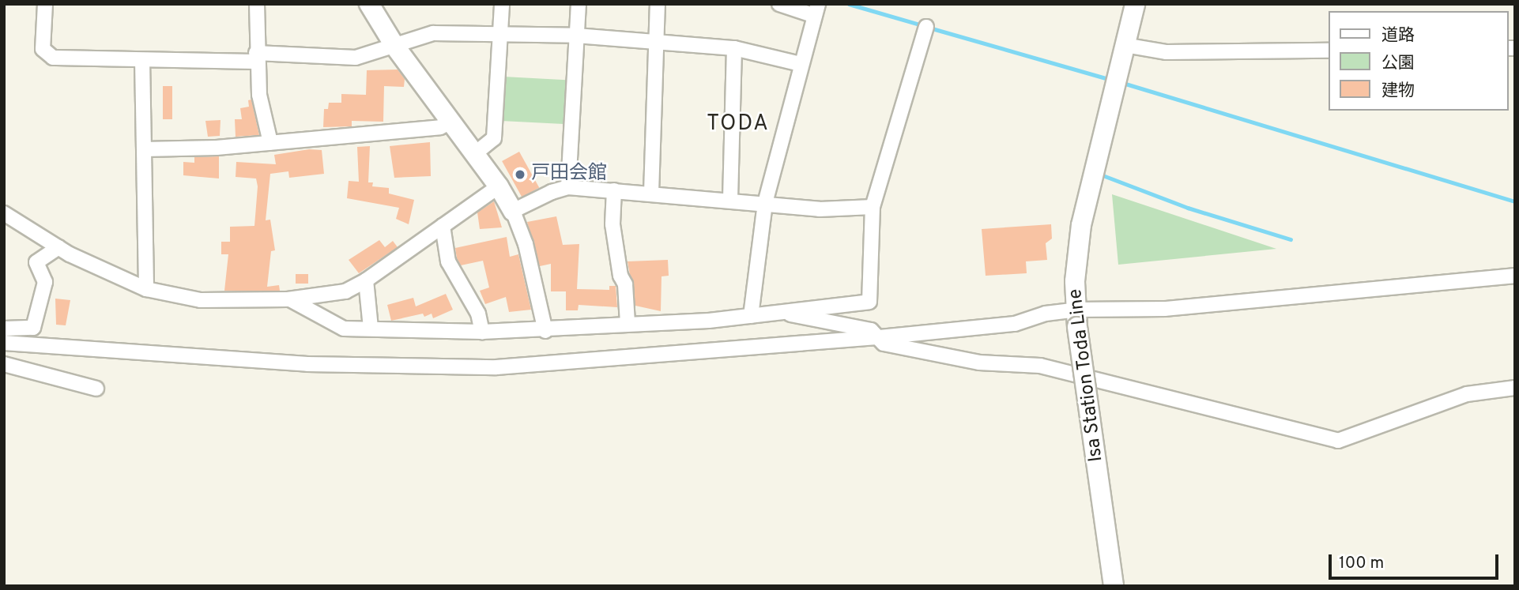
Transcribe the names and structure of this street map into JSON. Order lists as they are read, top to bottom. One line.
{"streets":{"main road":["Isa Station Toda Line"]},"districts":["TODA"],"places":["戸田会館"],"legend":["道路","公園","建物"],"scale_bar":"100 m"}
